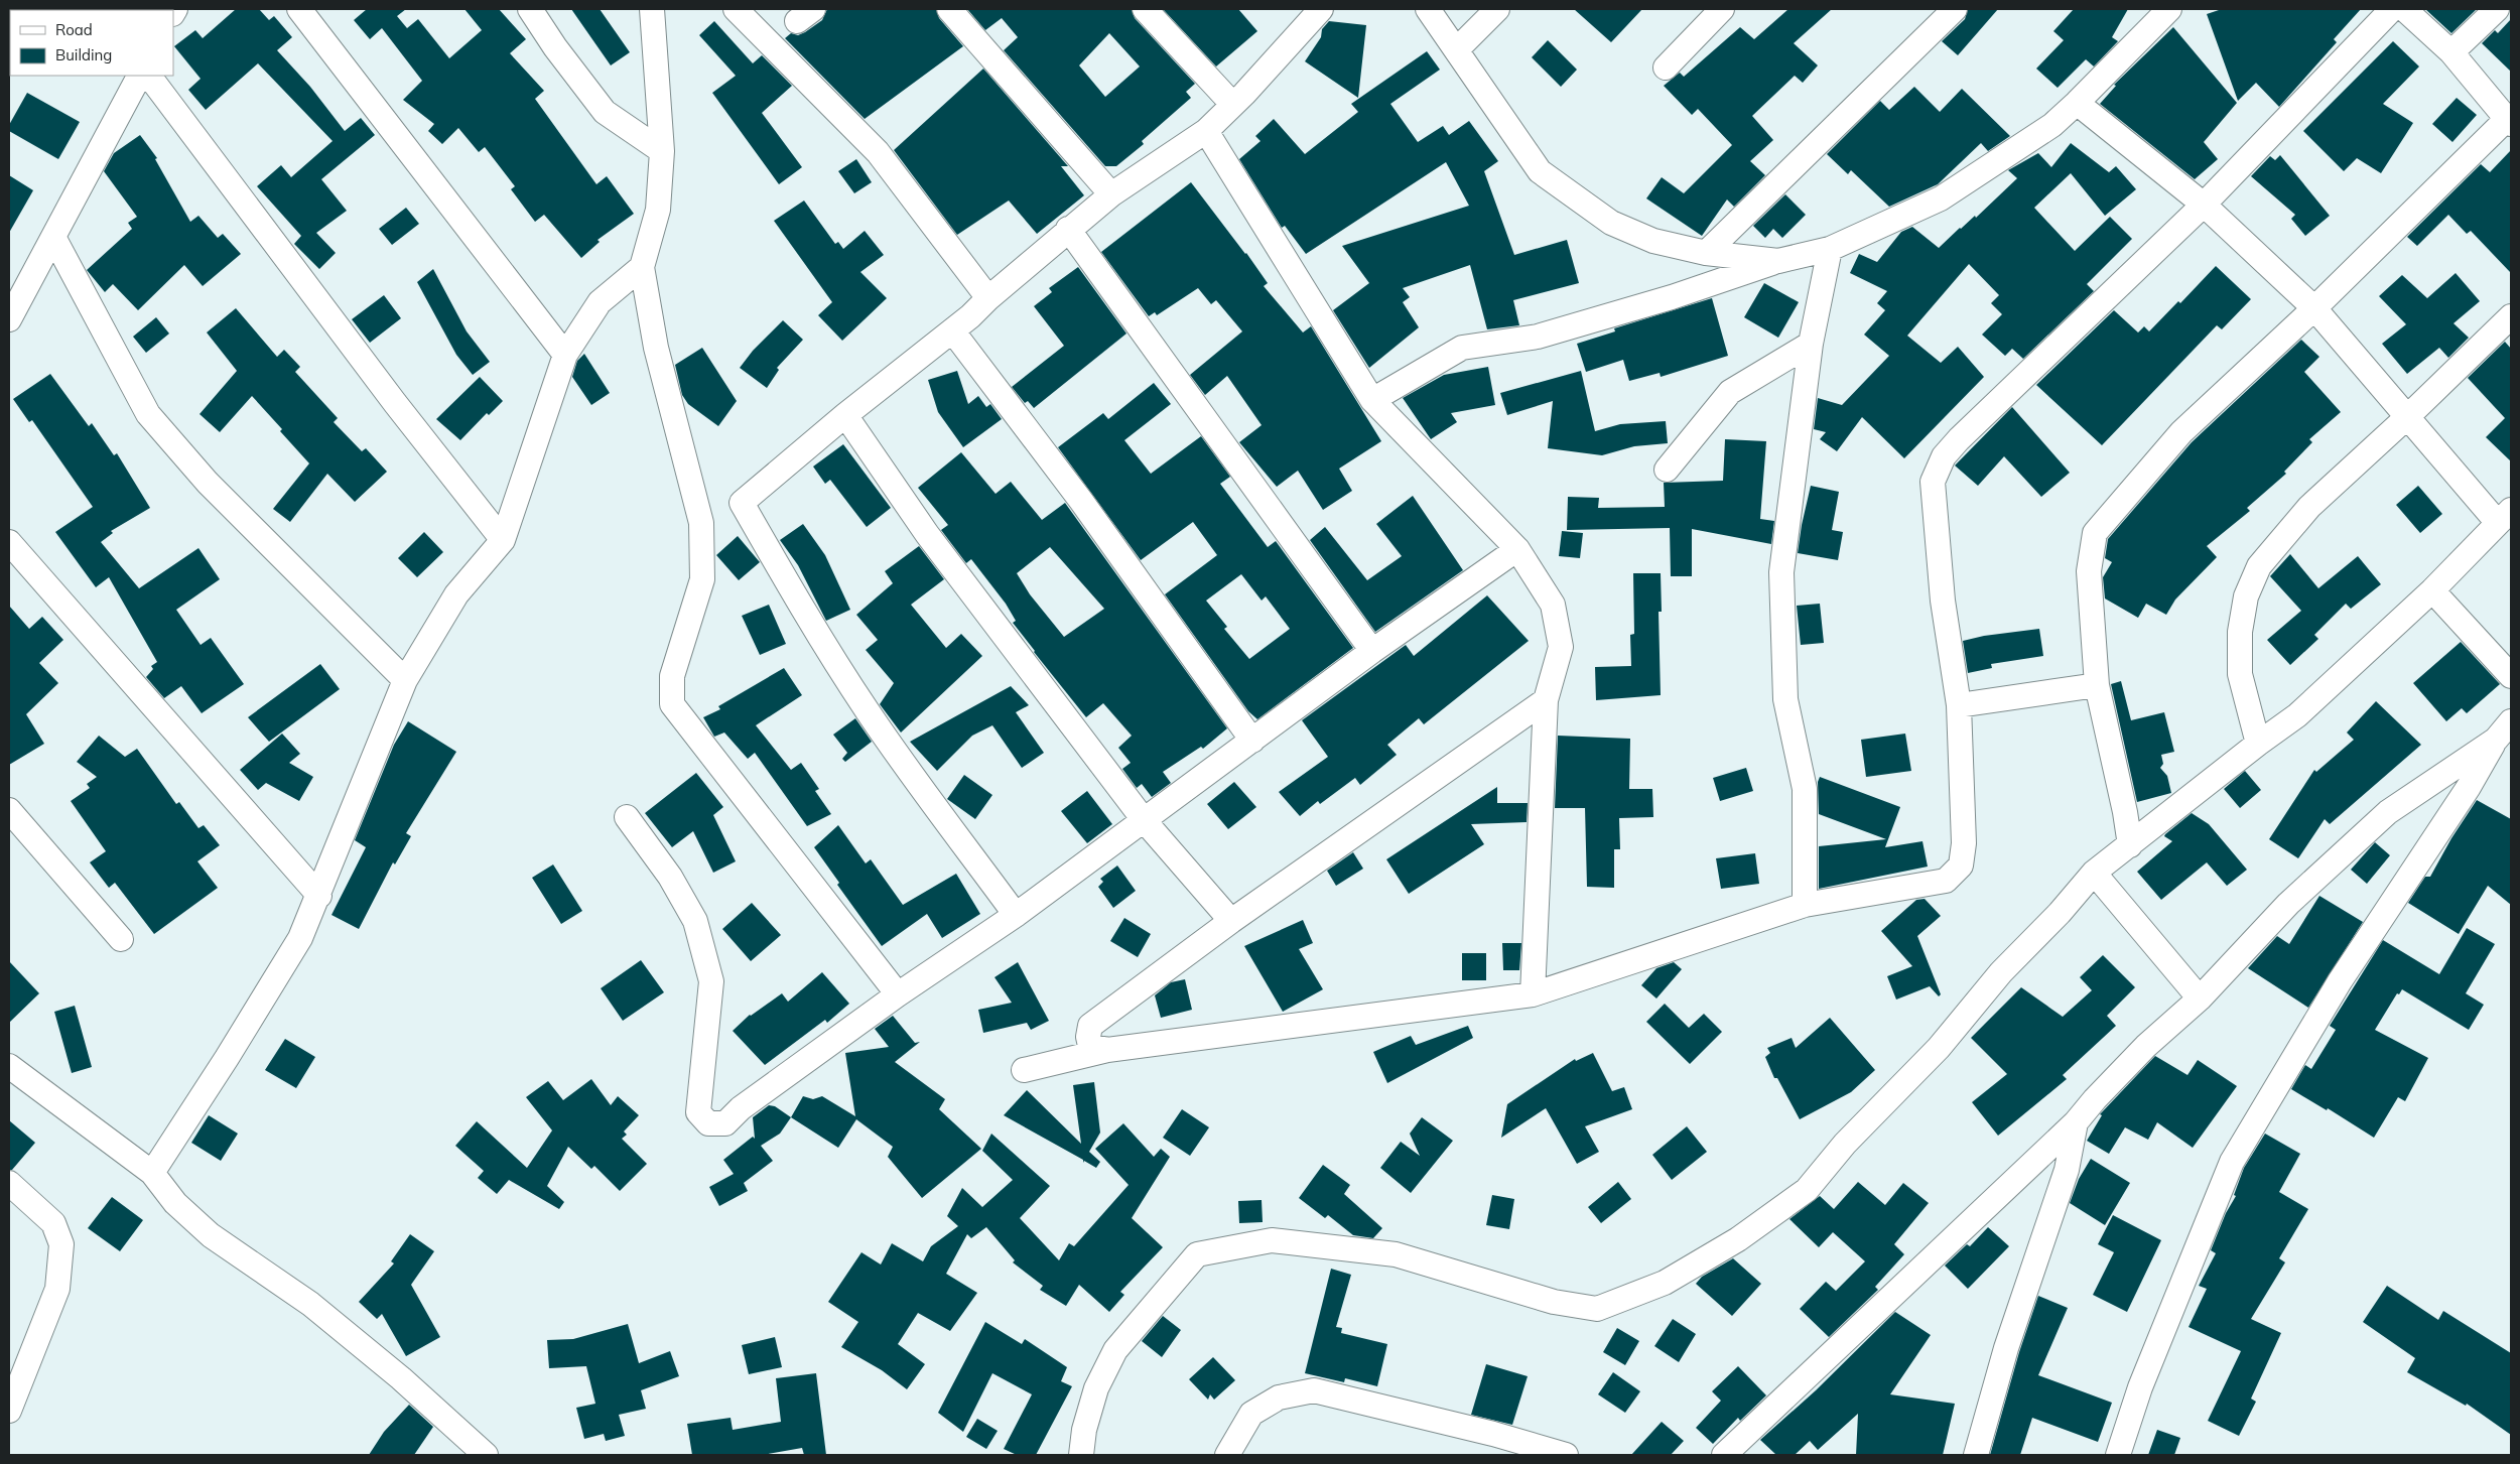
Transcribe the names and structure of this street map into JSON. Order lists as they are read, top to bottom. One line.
{"legend":["Road","Building"]}
